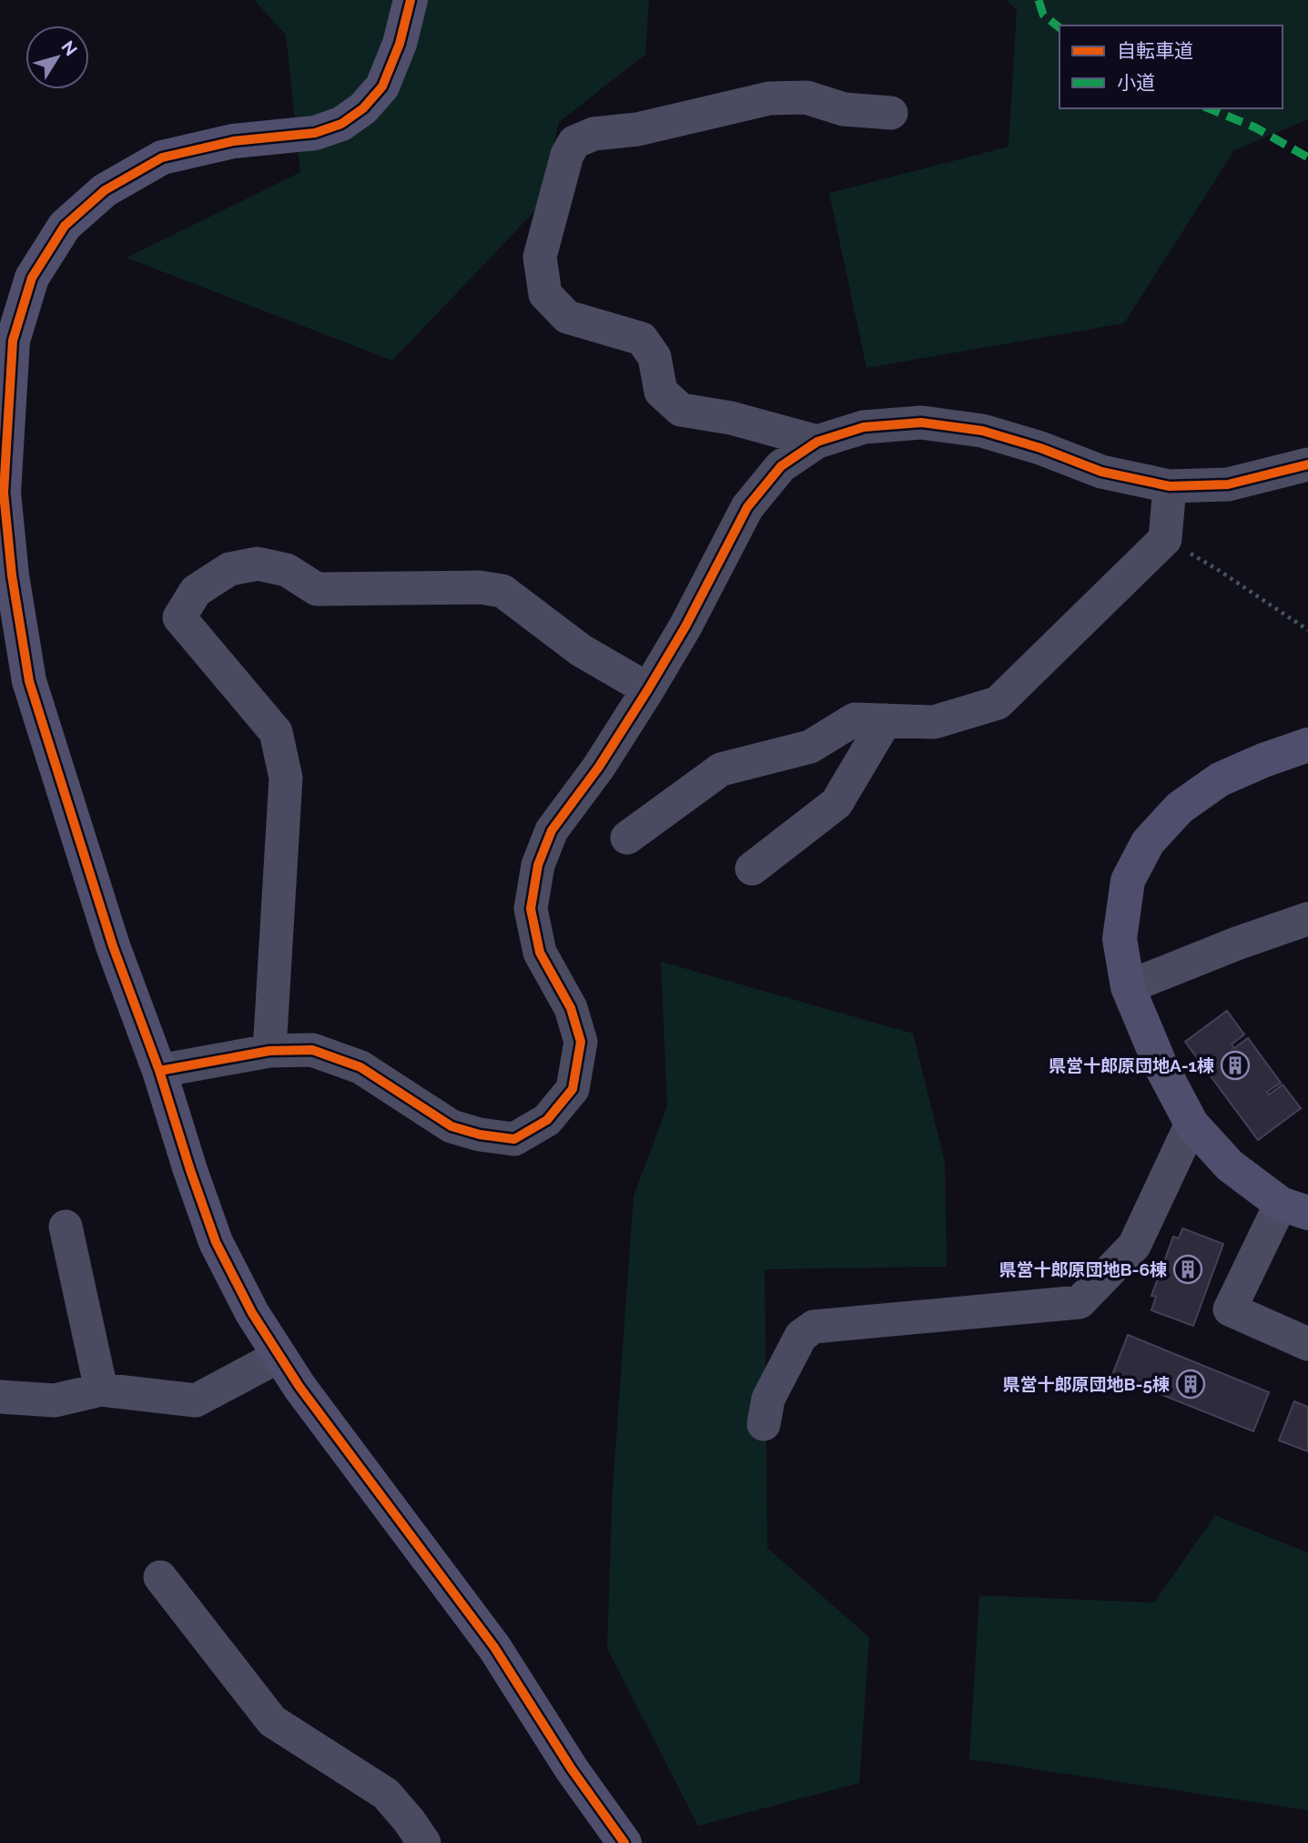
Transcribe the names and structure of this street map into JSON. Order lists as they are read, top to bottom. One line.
{"places":{"building":["県営十郎原団地A-1棟","県営十郎原団地B-6棟","県営十郎原団地B-5棟"]},"legend":["自転車道","小道"],"north":"top right"}
